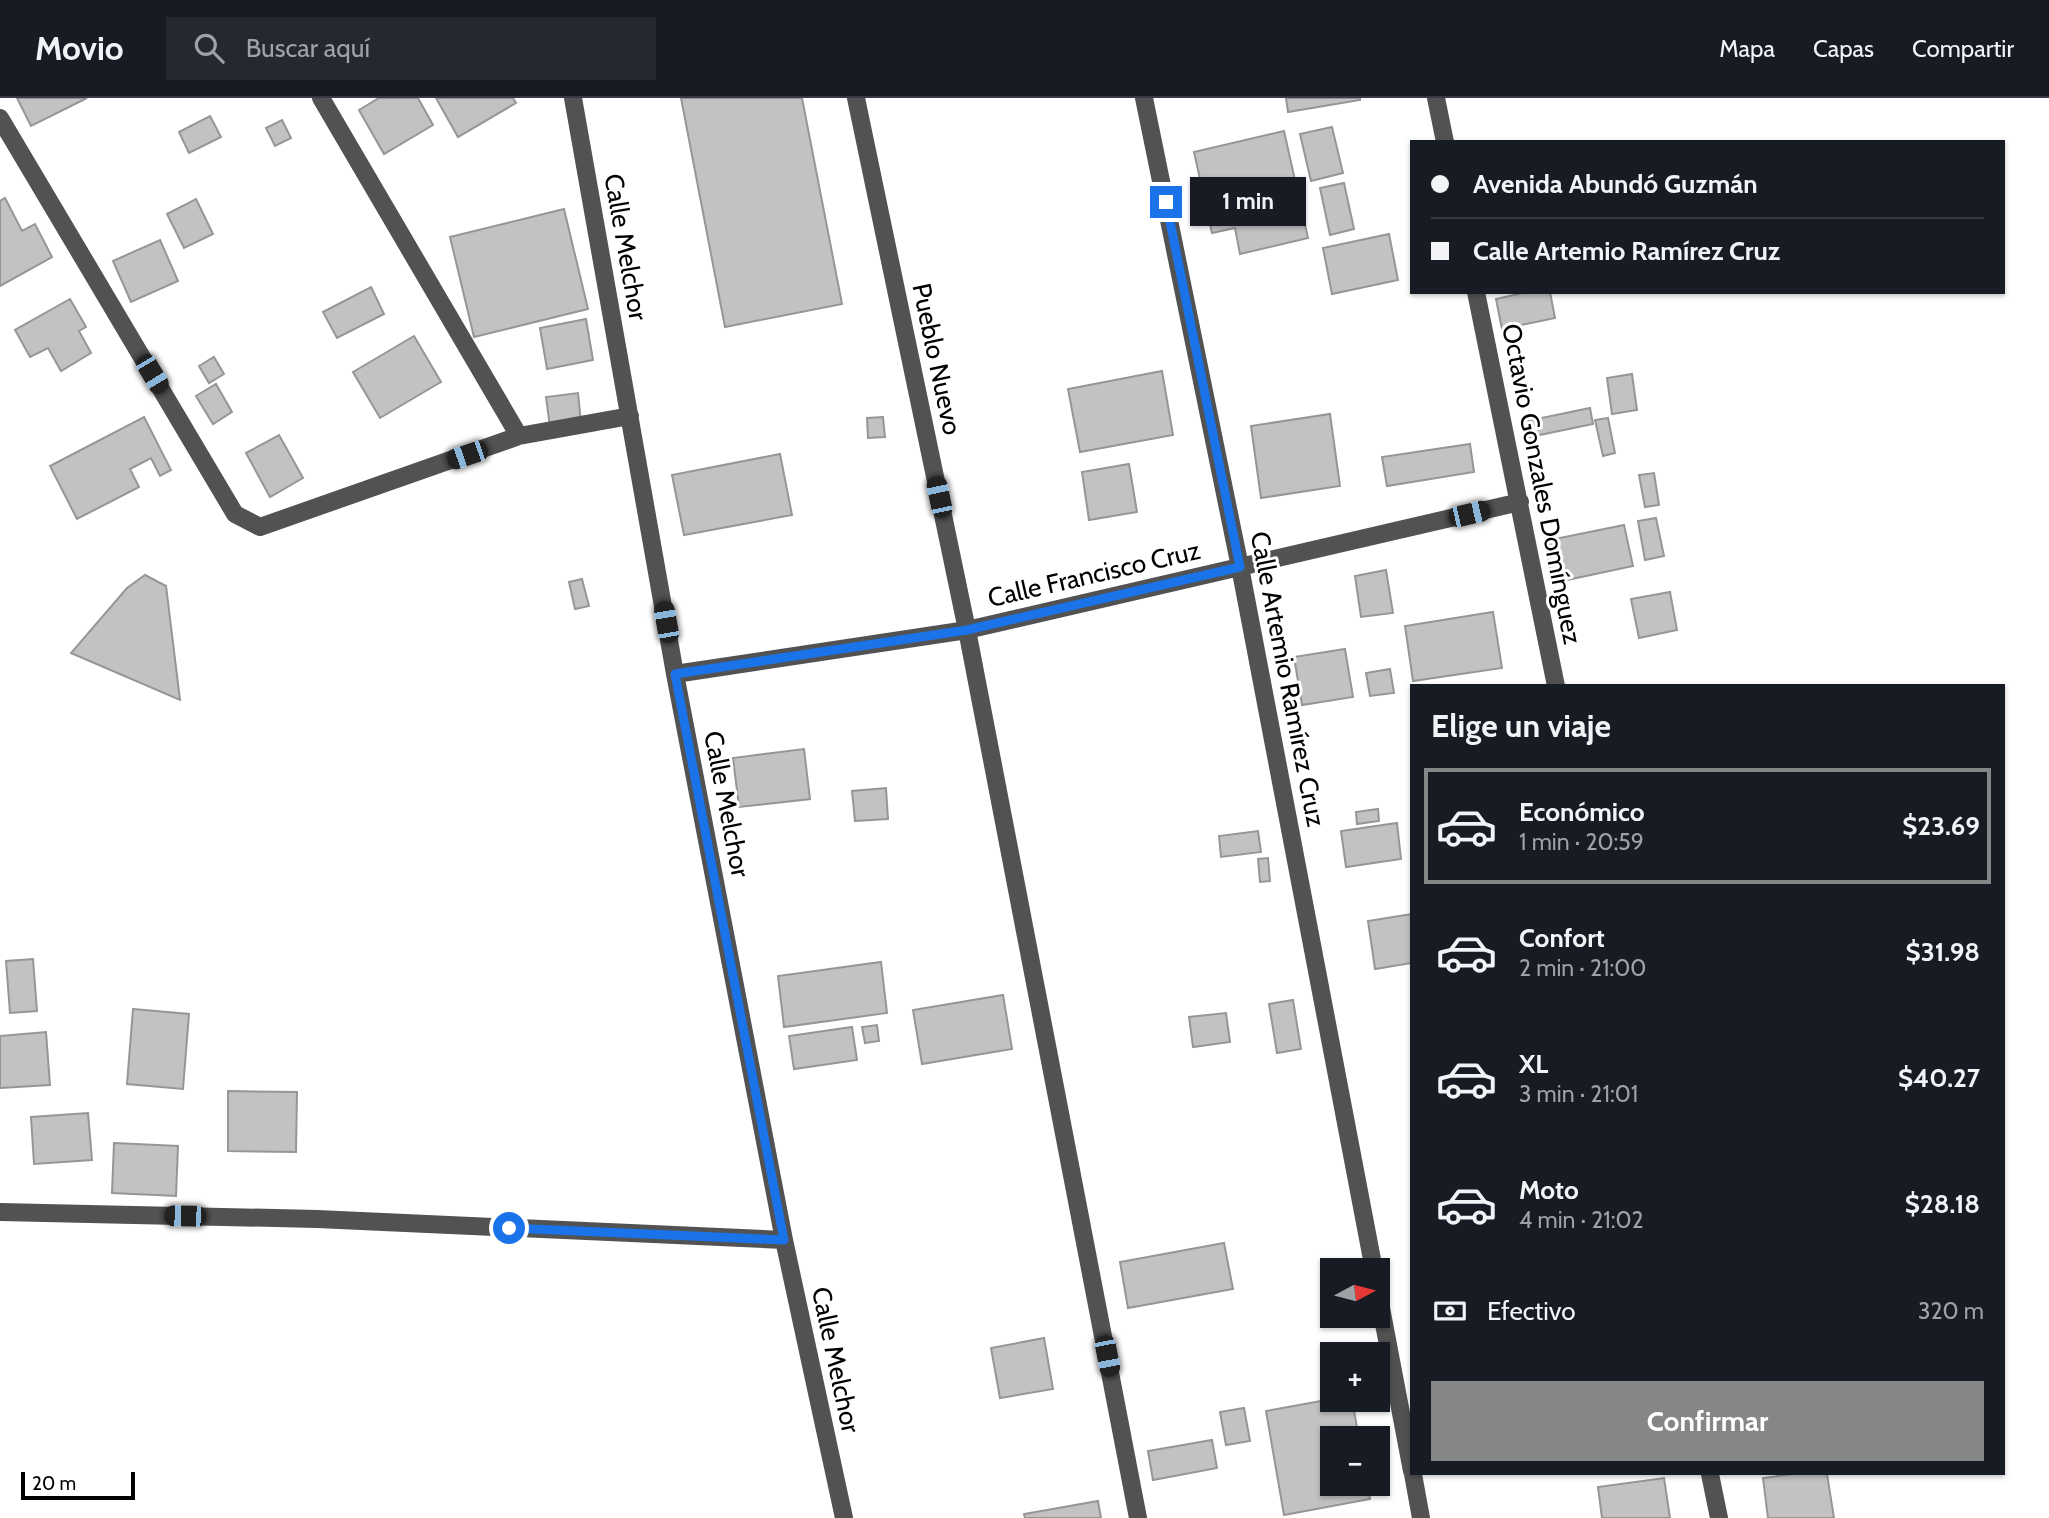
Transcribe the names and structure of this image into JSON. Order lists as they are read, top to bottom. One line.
{"streets":{"street":["Calle Melchor","Pueblo Nuevo","Octavio Gonzales Domínguez","Calle Francisco Cruz","Calle Artemio Ramírez Cruz"]},"crossings":[["Calle Melchor","Calle Francisco Cruz"],["Pueblo Nuevo","Calle Francisco Cruz"],["Octavio Gonzales Domínguez","Calle Francisco Cruz"],["Calle Francisco Cruz","Calle Artemio Ramírez Cruz"]],"scale_bar":"20 m","north":"right","page":{"header":"Movio","search":"Buscar aquí","nav":["Mapa","Capas","Compartir"],"banner":["Avenida Abundó Guzmán","Calle Artemio Ramírez Cruz"],"bubble":"1 min","heading":"Elige un viaje","list":[{"name":"Económico","note":"1 min · 20:59","value":"$23.69"},{"name":"Confort","note":"2 min · 21:00","value":"$31.98"},{"name":"XL","note":"3 min · 21:01","value":"$40.27"},{"name":"Moto","note":"4 min · 21:02","value":"$28.18"}],"map_buttons":["+","−"],"pay":["Efectivo","320 m"],"buttons":"Confirmar","scale":"20 m"}}
